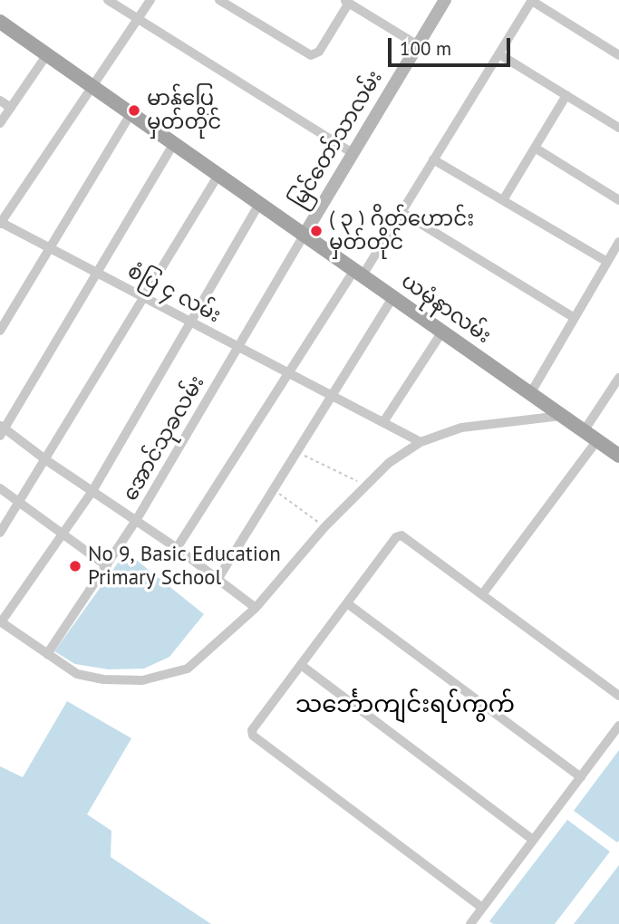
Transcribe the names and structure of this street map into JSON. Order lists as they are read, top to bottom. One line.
{"streets":{"main road":["မြင်တော်သာလမ်း","ယမုံနာလမ်း"],"street":["စံပြ ၄ လမ်း","အောင်သုခလမ်း"]},"crossings":[["မြင်တော်သာလမ်း","ယမုံနာလမ်း"],["မြင်တော်သာလမ်း","အောင်သုခလမ်း"],["စံပြ ၄ လမ်း","အောင်သုခလမ်း"],["ယမုံနာလမ်း","အောင်သုခလမ်း"]],"districts":["သင်္ဘောကျင်းရပ်ကွက်"],"places":["မာန်ပြေ မှတ်တိုင်","( ၃ ) ဂိတ်ဟောင်း မှတ်တိုင်","No 9, Basic Education Primary School"],"scale_bar":"100 m"}
